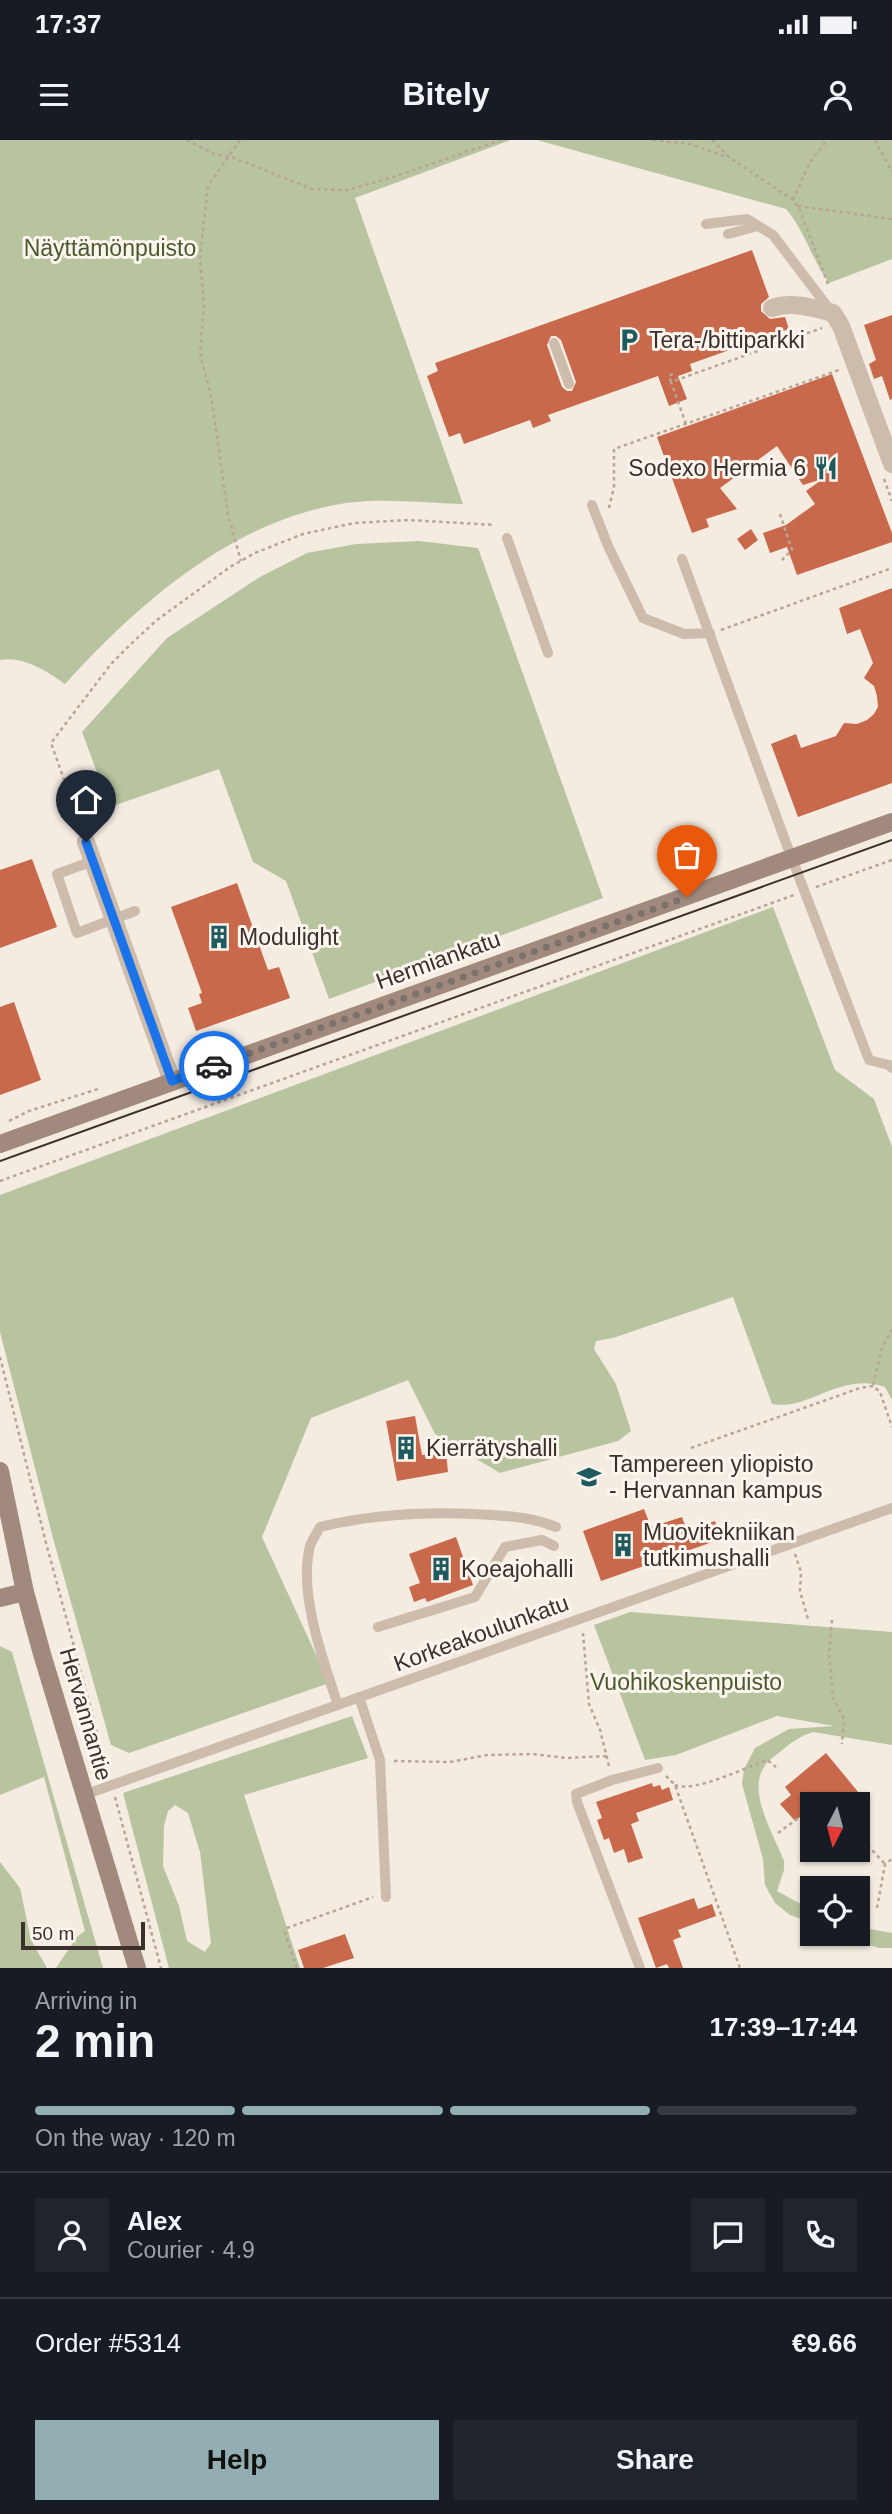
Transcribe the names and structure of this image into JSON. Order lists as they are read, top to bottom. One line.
{"streets":{"street":["Hermiankatu","Hervannantie"],"lane":["Korkeakoulunkatu"]},"crossings":[["Korkeakoulunkatu","Hervannantie"]],"parks":["Näyttämönpuisto","Vuohikoskenpuisto"],"places":{"parking":["Tera-/bittiparkki"],"restaurant":["Sodexo Hermia 6"],"building":["Modulight","Kierrätyshalli","Muovitekniikan tutkimushalli","Koeajohalli"],"school or university":["Tampereen yliopisto - Hervannan kampus"]},"scale_bar":"50 m","north":"bottom","page":{"status":"17:37","header":"Bitely","scale":"50 m","heading":["2 min","Arriving in","17:39–17:44"],"panel":["Alex","Courier · 4.9","Order #5314","€9.66"],"bar":"On the way · 120 m","buttons":["Help","Share"]}}
